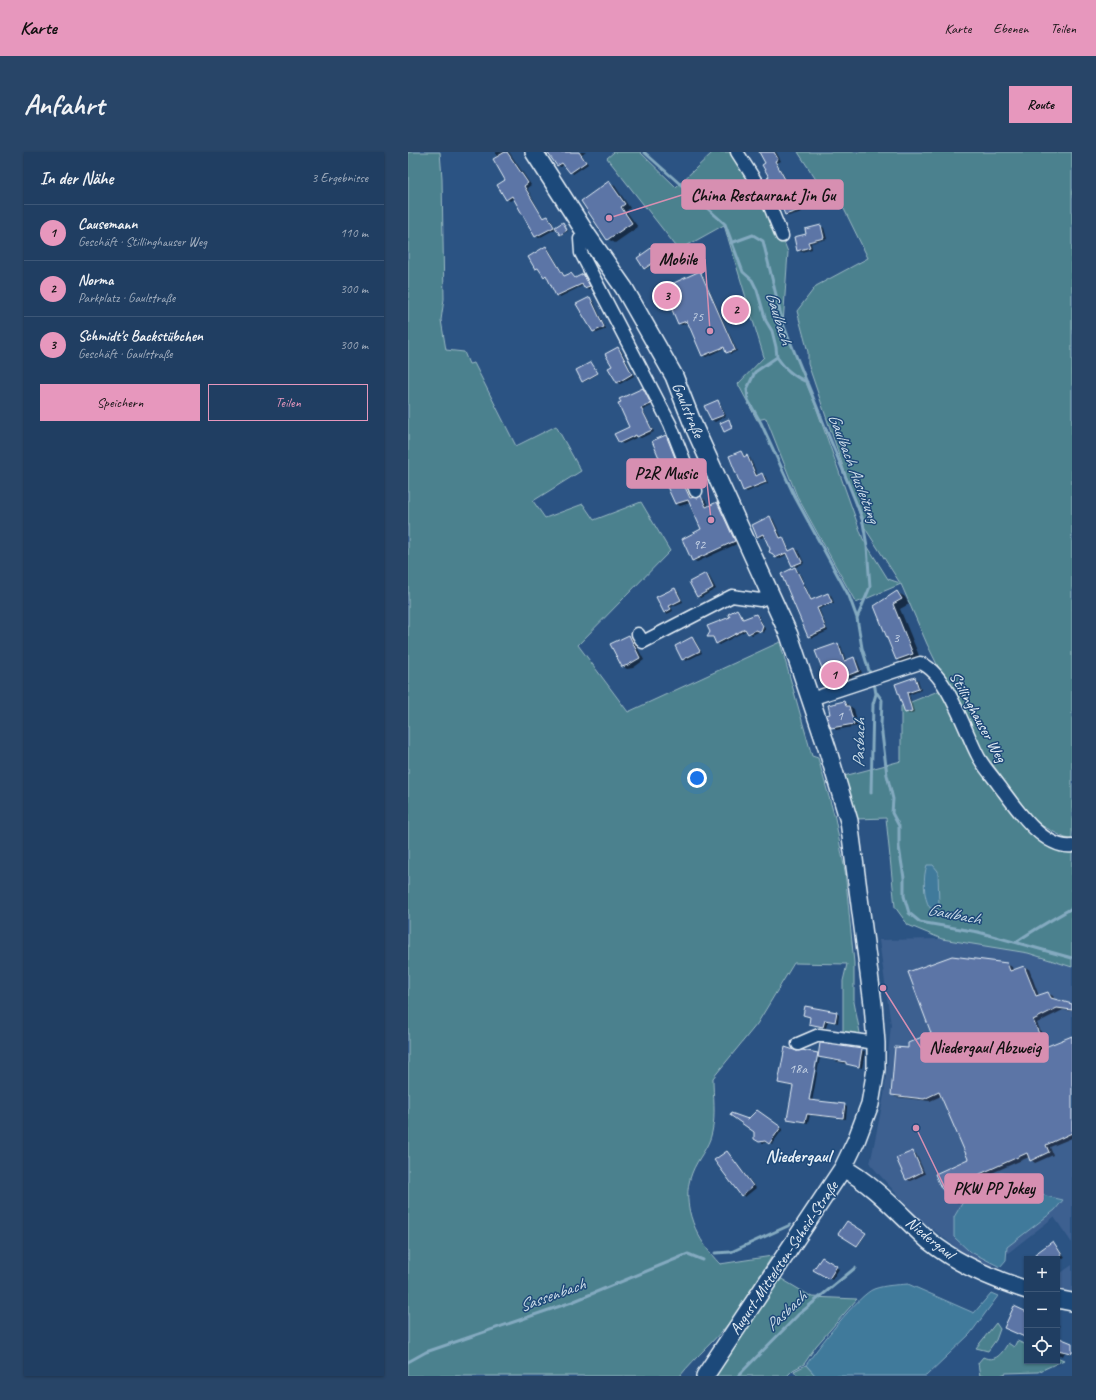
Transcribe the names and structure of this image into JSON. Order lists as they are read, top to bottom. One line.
{"streets":{"main road":["Gaulstraße","Niedergaul","August-Mittelsten-Scheid-Straße"],"street":["Stillinghauser Weg"]},"crossings":[["Gaulstraße","Stillinghauser Weg"],["Gaulstraße","August-Mittelsten-Scheid-Straße"],["Stillinghauser Weg","August-Mittelsten-Scheid-Straße"],["Niedergaul","August-Mittelsten-Scheid-Straße"]],"districts":["Niedergaul"],"water":["Gaulbach","Gaulbach Ausleitung","Pasbach","Sassenbach"],"places":["China Restaurant Jin Gu","Mobile","P2R Music","Niedergaul Abzweig","PKW PP Jokey"],"house_numbers":["75","92","3","1","18a"],"page":{"header":"Karte","nav":["Karte","Ebenen","Teilen"],"buttons":["Route",["Speichern","Teilen"]],"title":"Anfahrt","heading":["In der Nähe","3 Ergebnisse"],"list":[{"mark":"1","name":"Causemann","note":"Geschäft · Stillinghauser Weg","value":"110 m"},{"mark":"2","name":"Norma","note":"Parkplatz · Gaulstraße","value":"300 m"},{"mark":"3","name":"Schmidt's Backstübchen","note":"Geschäft · Gaulstraße","value":"300 m"}],"pins":["3","2","1"],"map_buttons":["+","−"]}}
